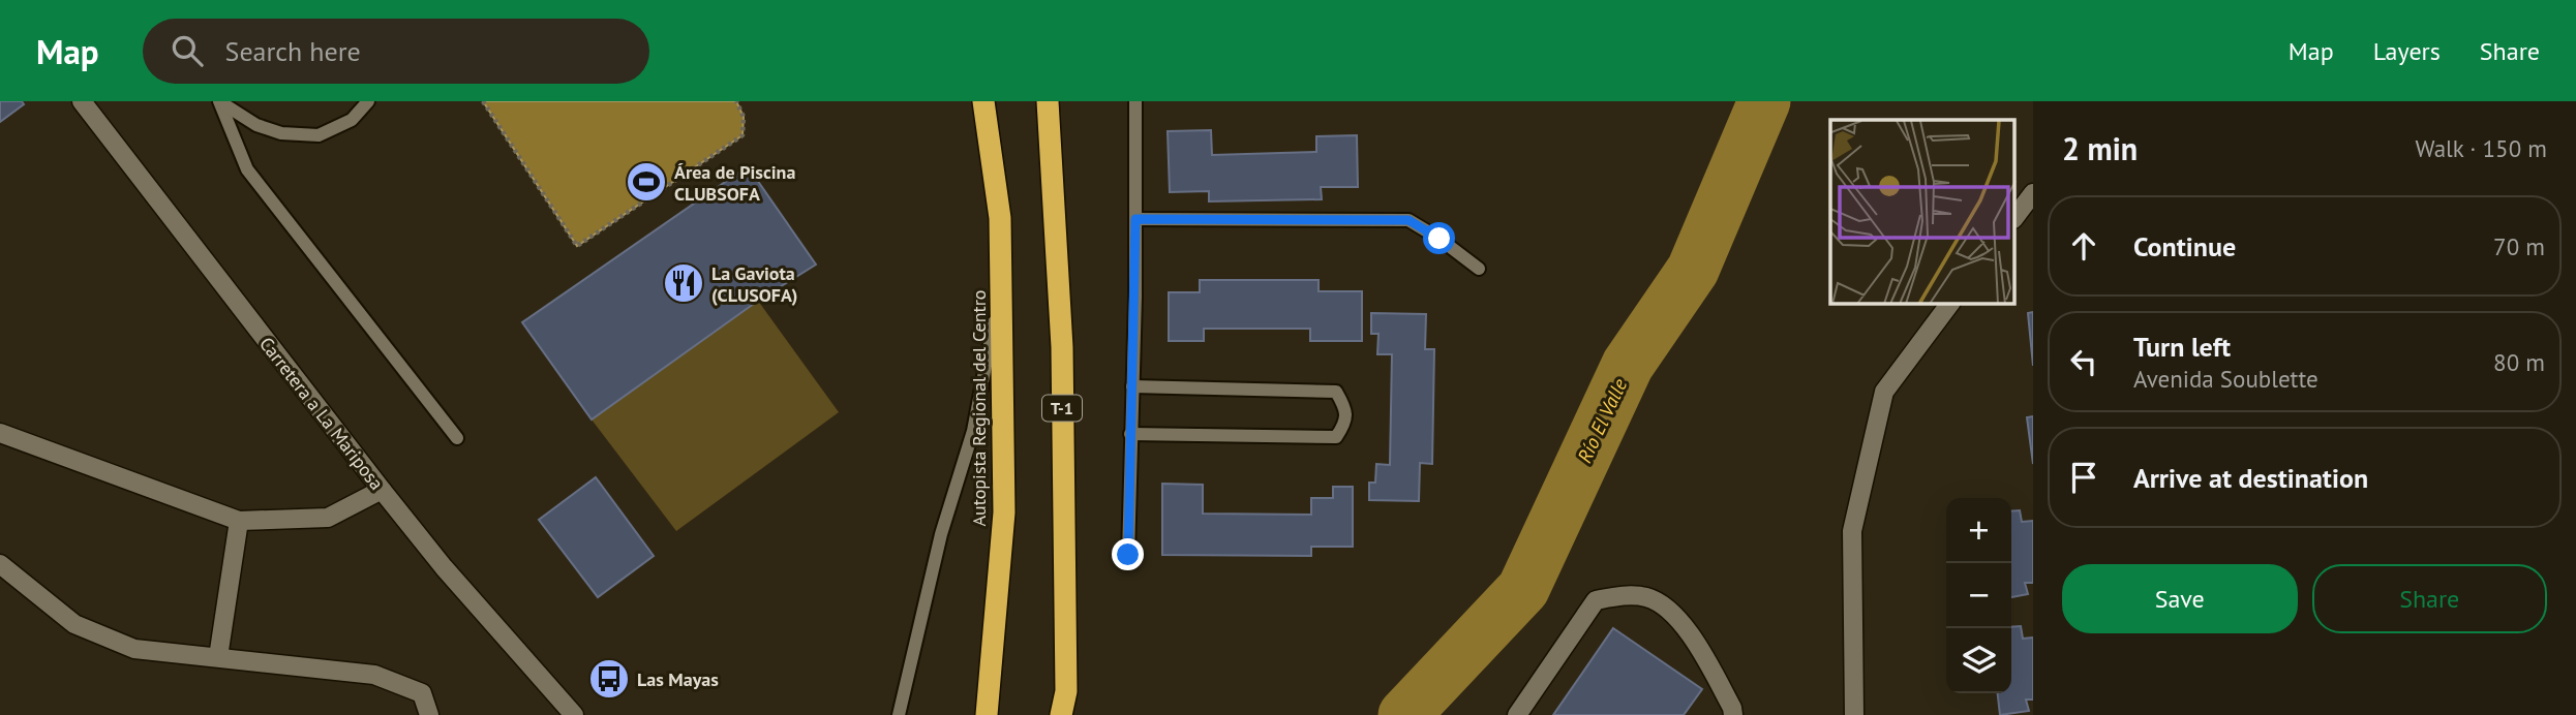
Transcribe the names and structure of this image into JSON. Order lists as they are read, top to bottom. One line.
{"streets":{"highway":["Autopista Regional del Centro","T-1"],"street":["Carretera a La Mariposa"]},"water":["Río El Valle"],"places":{"sports":["Área de Piscina CLUBSOFA"],"restaurant":["La Gaviota (CLUSOFA)"],"bus stop":["Las Mayas"]},"page":{"header":"Map","search":"Search here","nav":["Map","Layers","Share"],"heading":["2 min","Walk · 150 m"],"list":[["Continue","70 m"],["Turn left","Avenida Soublette","80 m"],"Arrive at destination"],"map_buttons":["+","−"],"buttons":["Save","Share"]}}
